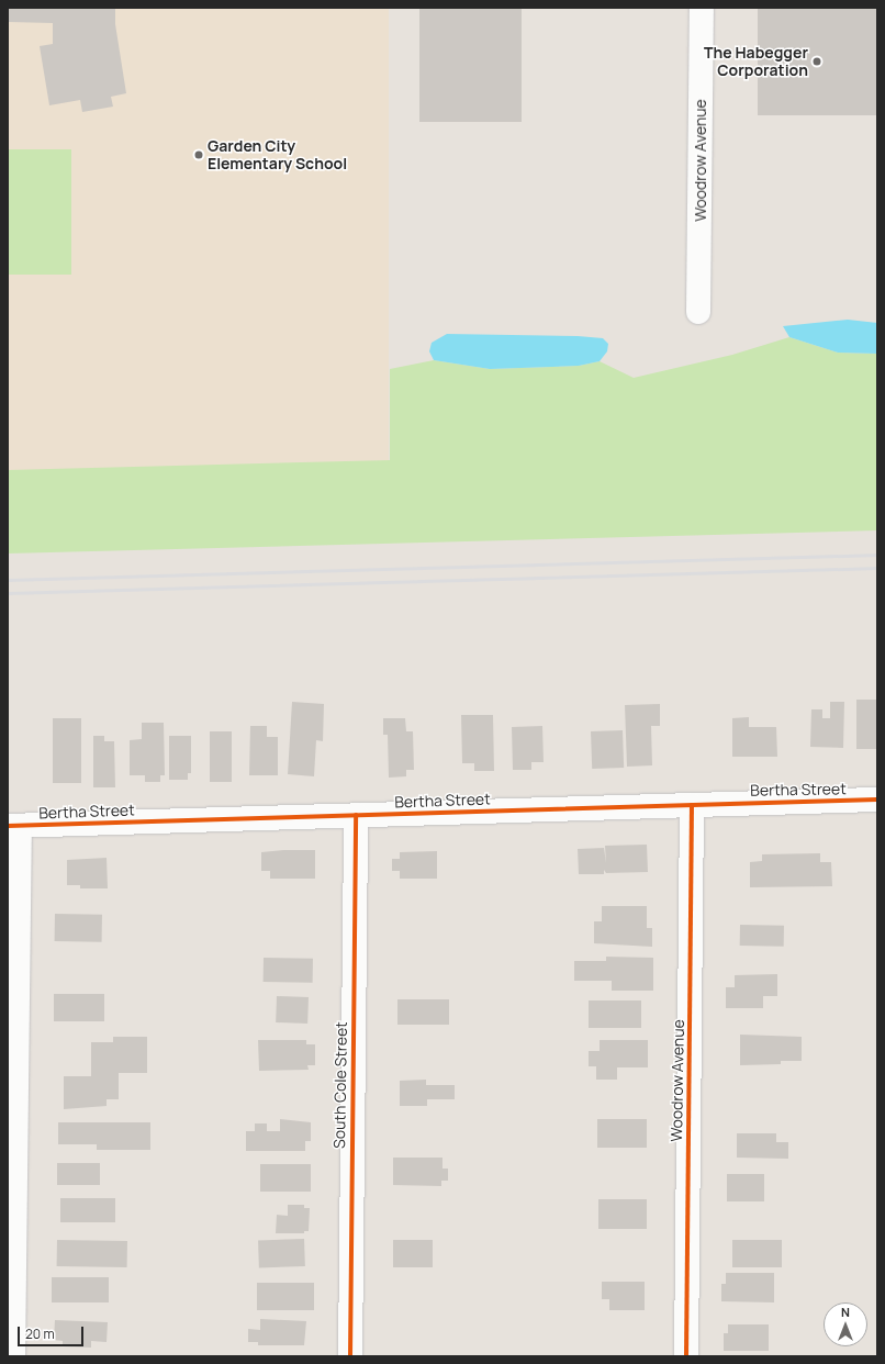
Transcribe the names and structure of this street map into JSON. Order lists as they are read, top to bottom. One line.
{"streets":{"street":["Woodrow Avenue","Bertha Street","South Cole Street"]},"crossings":[["Woodrow Avenue","Bertha Street"],["Bertha Street","South Cole Street"]],"places":["The Habegger Corporation","Garden City Elementary School"],"scale_bar":"20 m","north":"top"}
